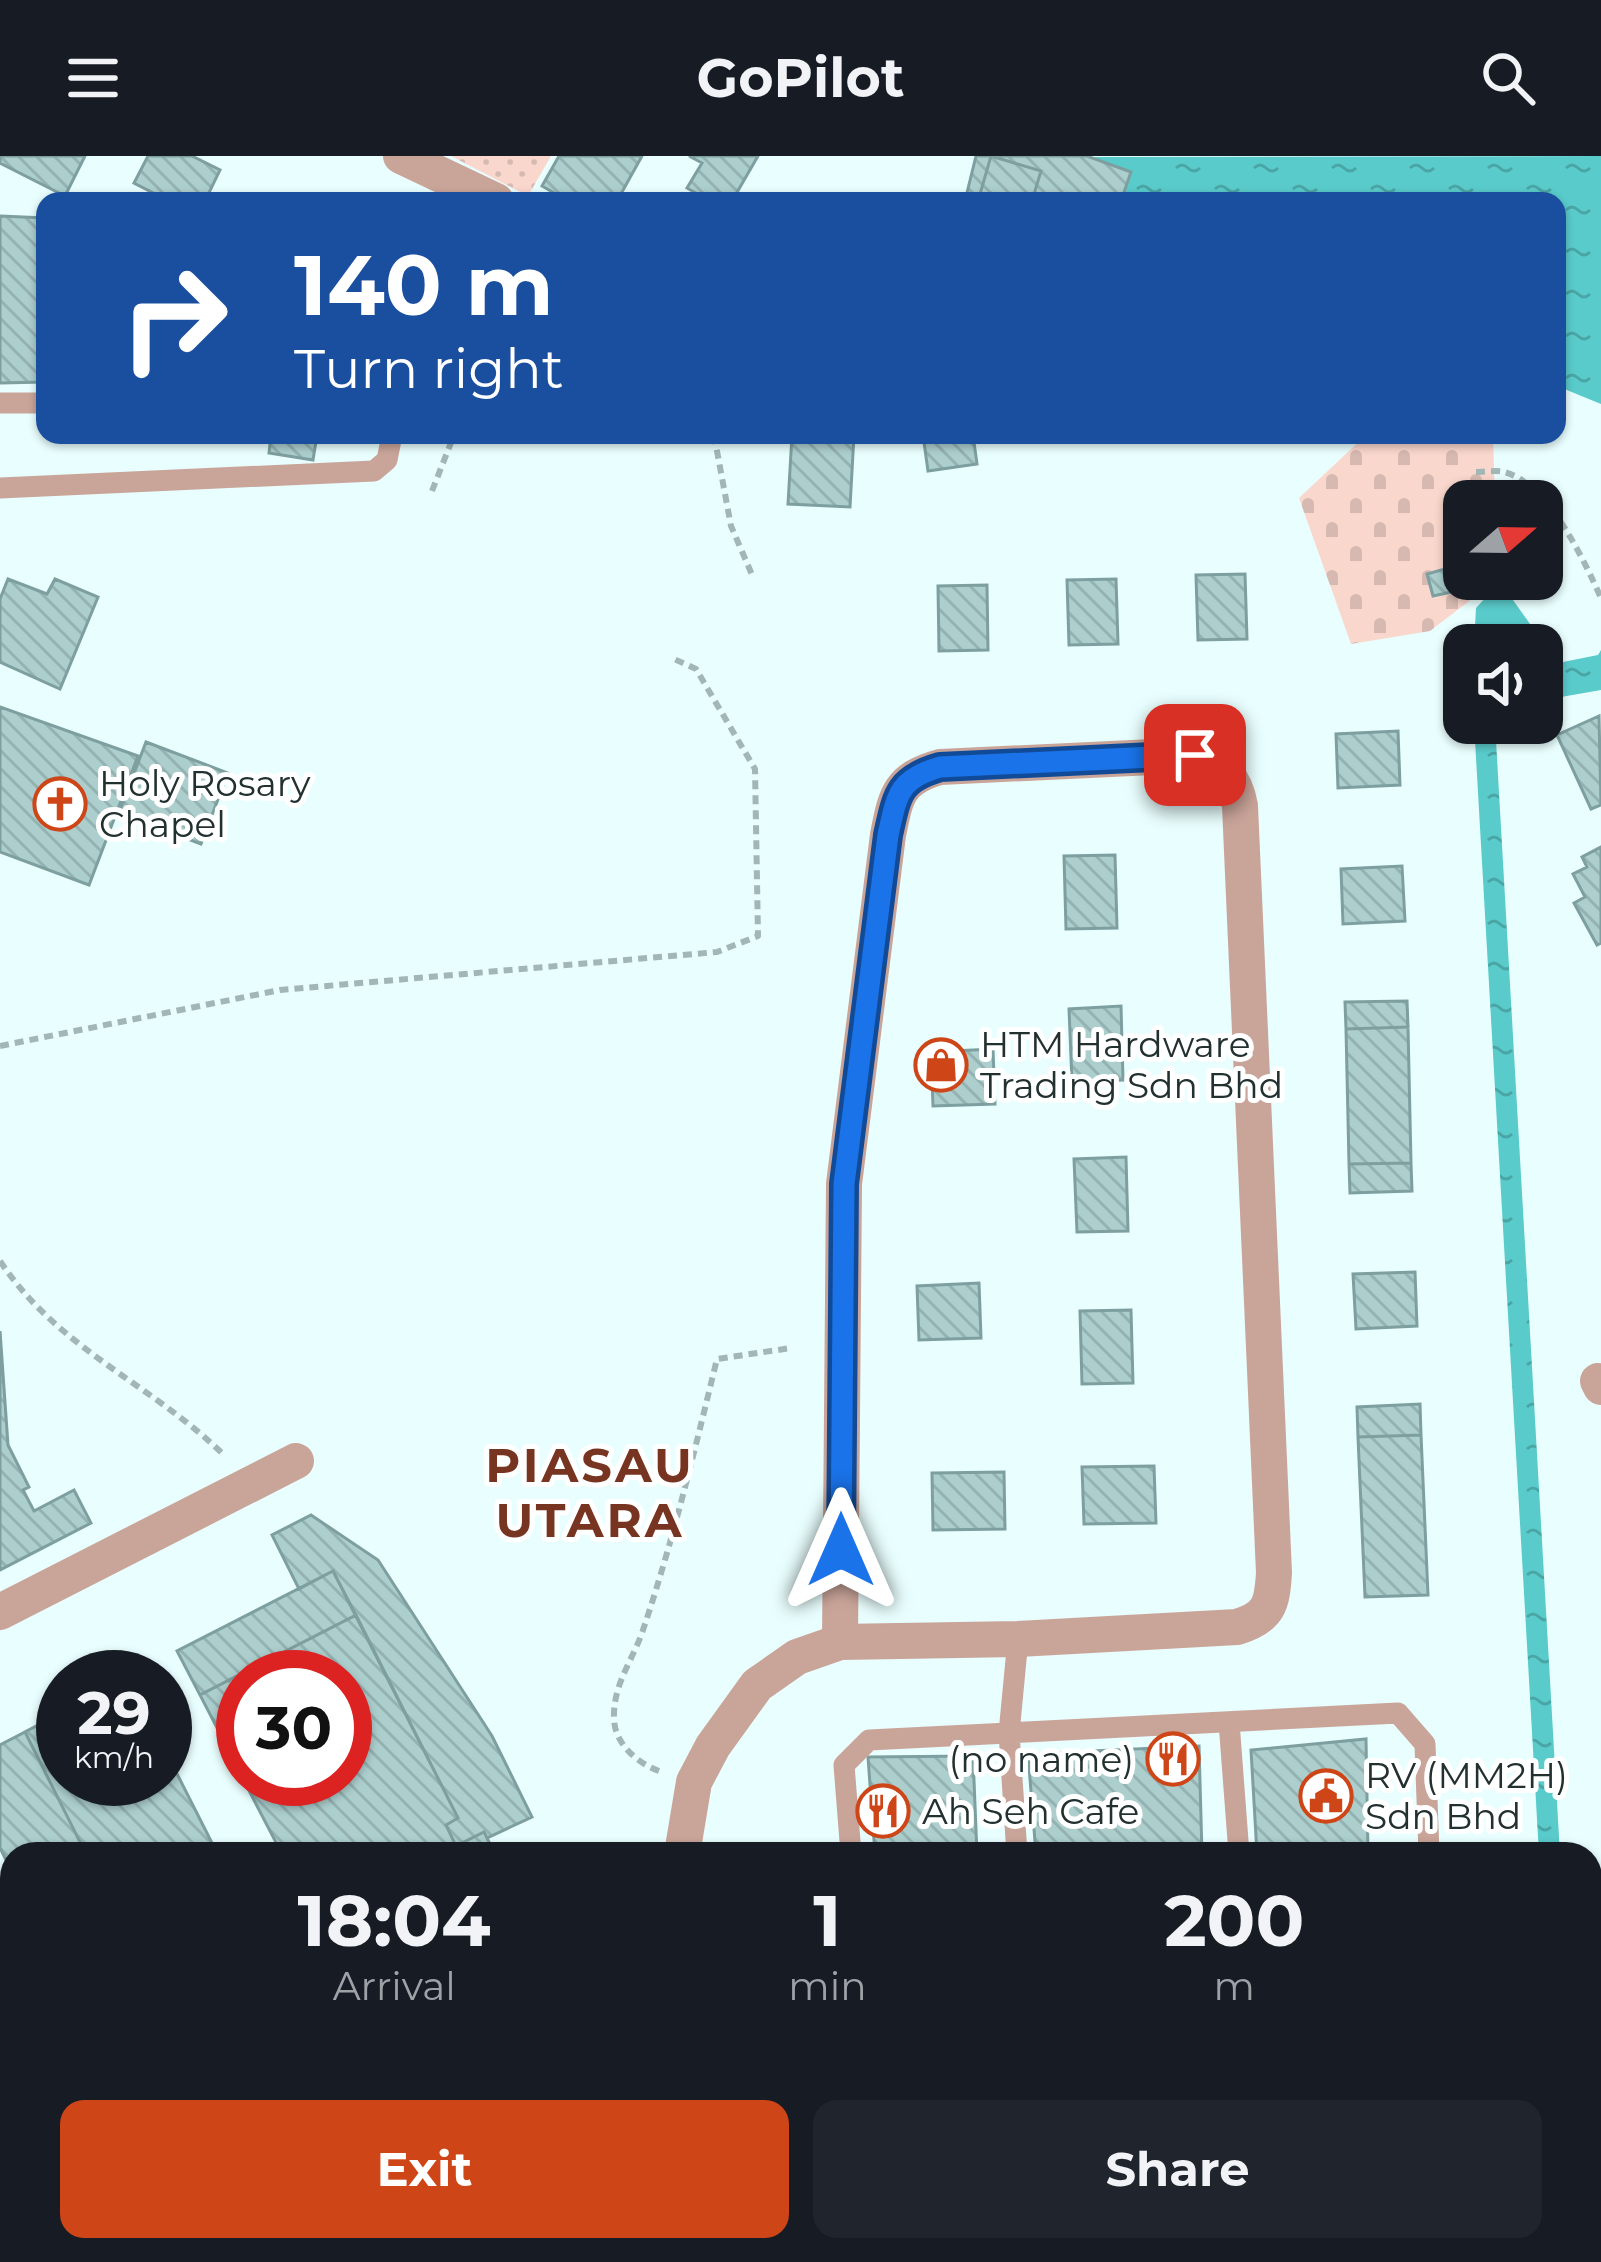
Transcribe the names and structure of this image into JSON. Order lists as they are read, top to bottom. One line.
{"districts":["PIASAU UTARA"],"places":{"church":["Holy Rosary Chapel"],"shop":["HTM Hardware Trading Sdn Bhd"],"restaurant":["(no name)","Ah Seh Cafe"],"public building":["RV (MM2H) Sdn Bhd"]},"north":"right","page":{"header":"GoPilot","turn":["140 m","Turn right"],"speed":"29 km/h","limit":"30","eta":["18:04","Arrival","1","min","200","m"],"buttons":["Exit","Share"]}}
